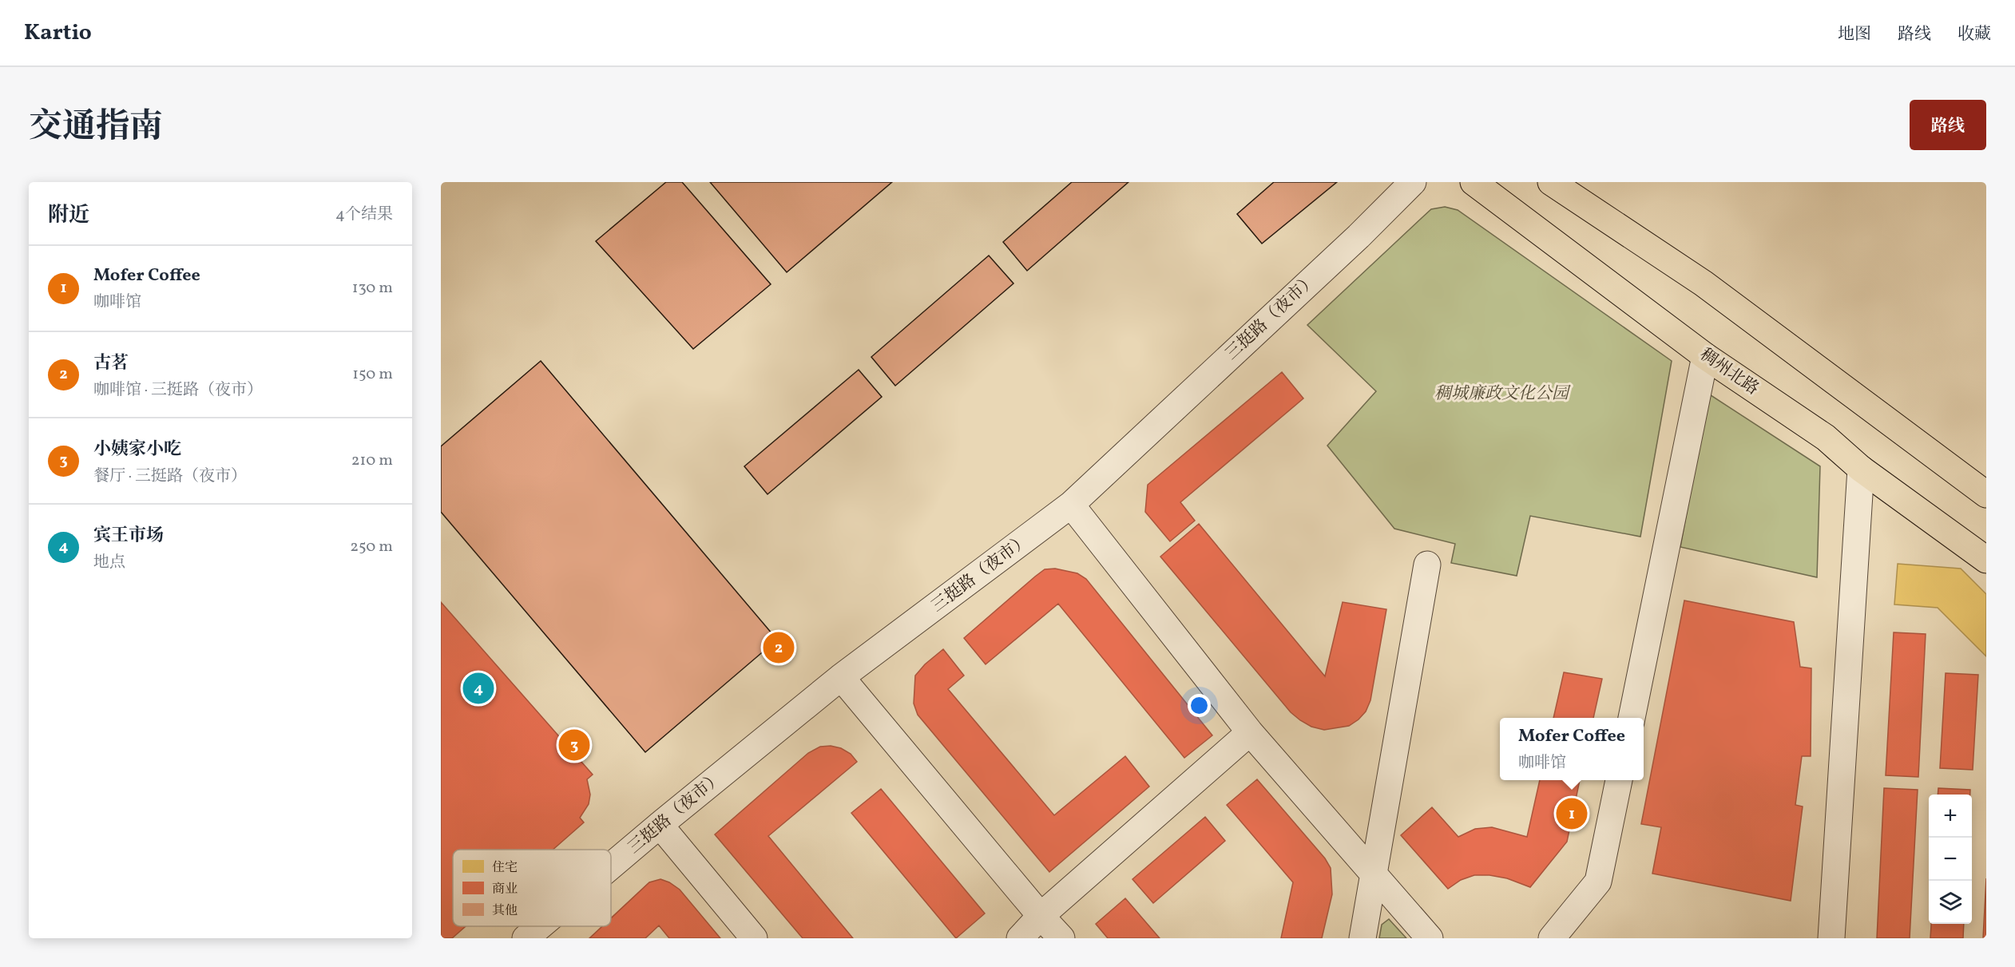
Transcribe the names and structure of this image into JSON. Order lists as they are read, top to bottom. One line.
{"streets":{"main road":["稠州北路"],"street":["三挺路（夜市）"]},"parks":["稠城廉政文化公园"],"legend":["住宅","商业","其他"],"page":{"header":"Kartio","nav":["地图","路线","收藏"],"title":"交通指南","buttons":"路线","heading":["附近","4个结果"],"list":[{"mark":"1","name":"Mofer Coffee","note":"咖啡馆","value":"130 m"},{"mark":"2","name":"古茗","note":"咖啡馆 · 三挺路（夜市）","value":"150 m"},{"mark":"3","name":"小姨家小吃","note":"餐厅 · 三挺路（夜市）","value":"210 m"},{"mark":"4","name":"宾王市场","note":"地点","value":"250 m"}],"pins":["2","4","3","1"],"popup":["Mofer Coffee","咖啡馆"],"map_buttons":["+","−"]}}
